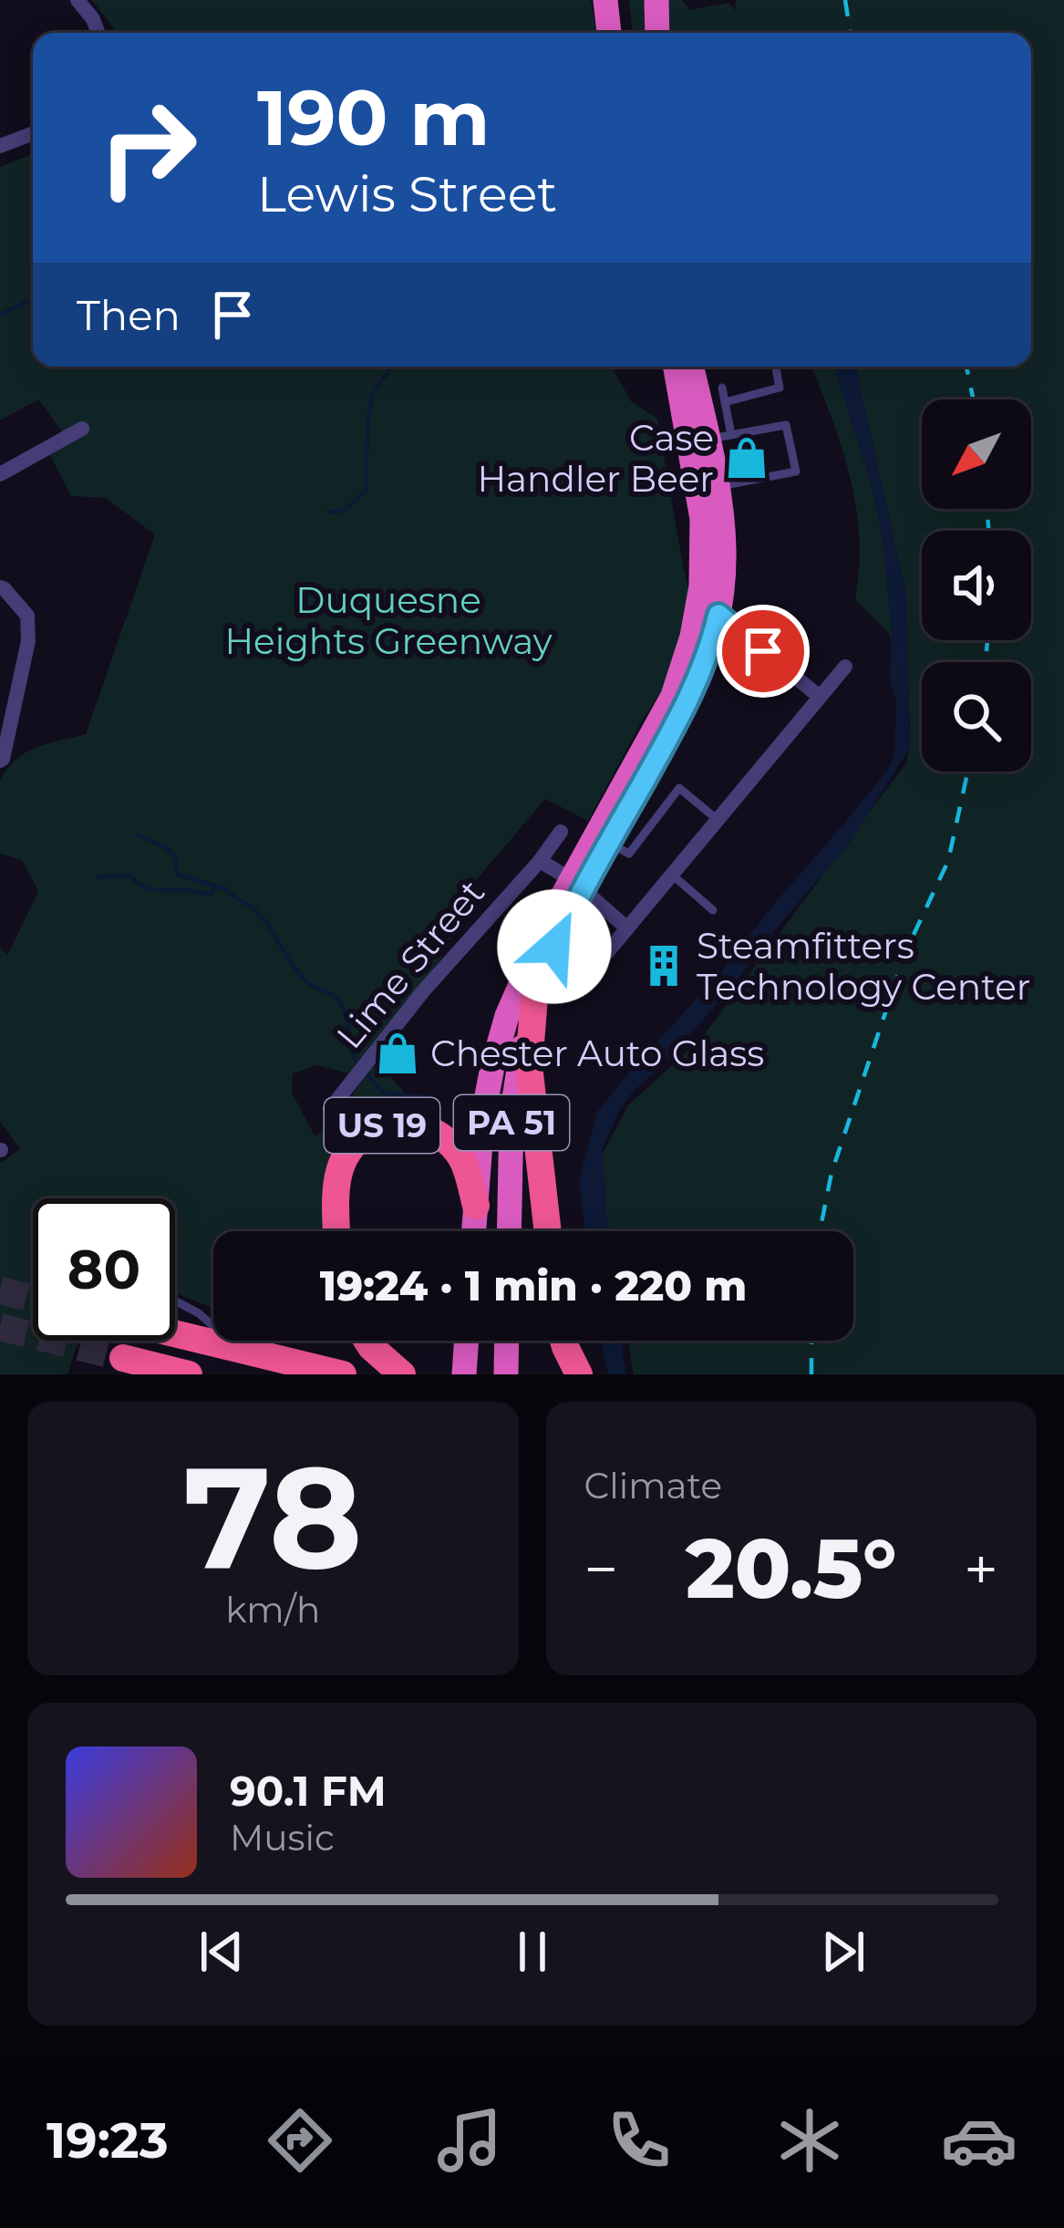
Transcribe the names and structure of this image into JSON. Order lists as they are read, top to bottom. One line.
{"streets":{"highway":["PA 51","US 19"],"street":["Lime Street"]},"parks":["Duquesne Heights Greenway"],"places":{"shop":["Case Handler Beer","Chester Auto Glass"],"building":["Steamfitters Technology Center"]},"north":"bottom left","page":{"turn":["190 m","Lewis Street"],"then":"Then","limit":"80","trip":"19:24 · 1 min · 220 m","tile":[["78","km/h"],"Climate"],"heat":["−","20.5°","+"],"song":["90.1 FM","Music"],"tabs":"19:23"}}
